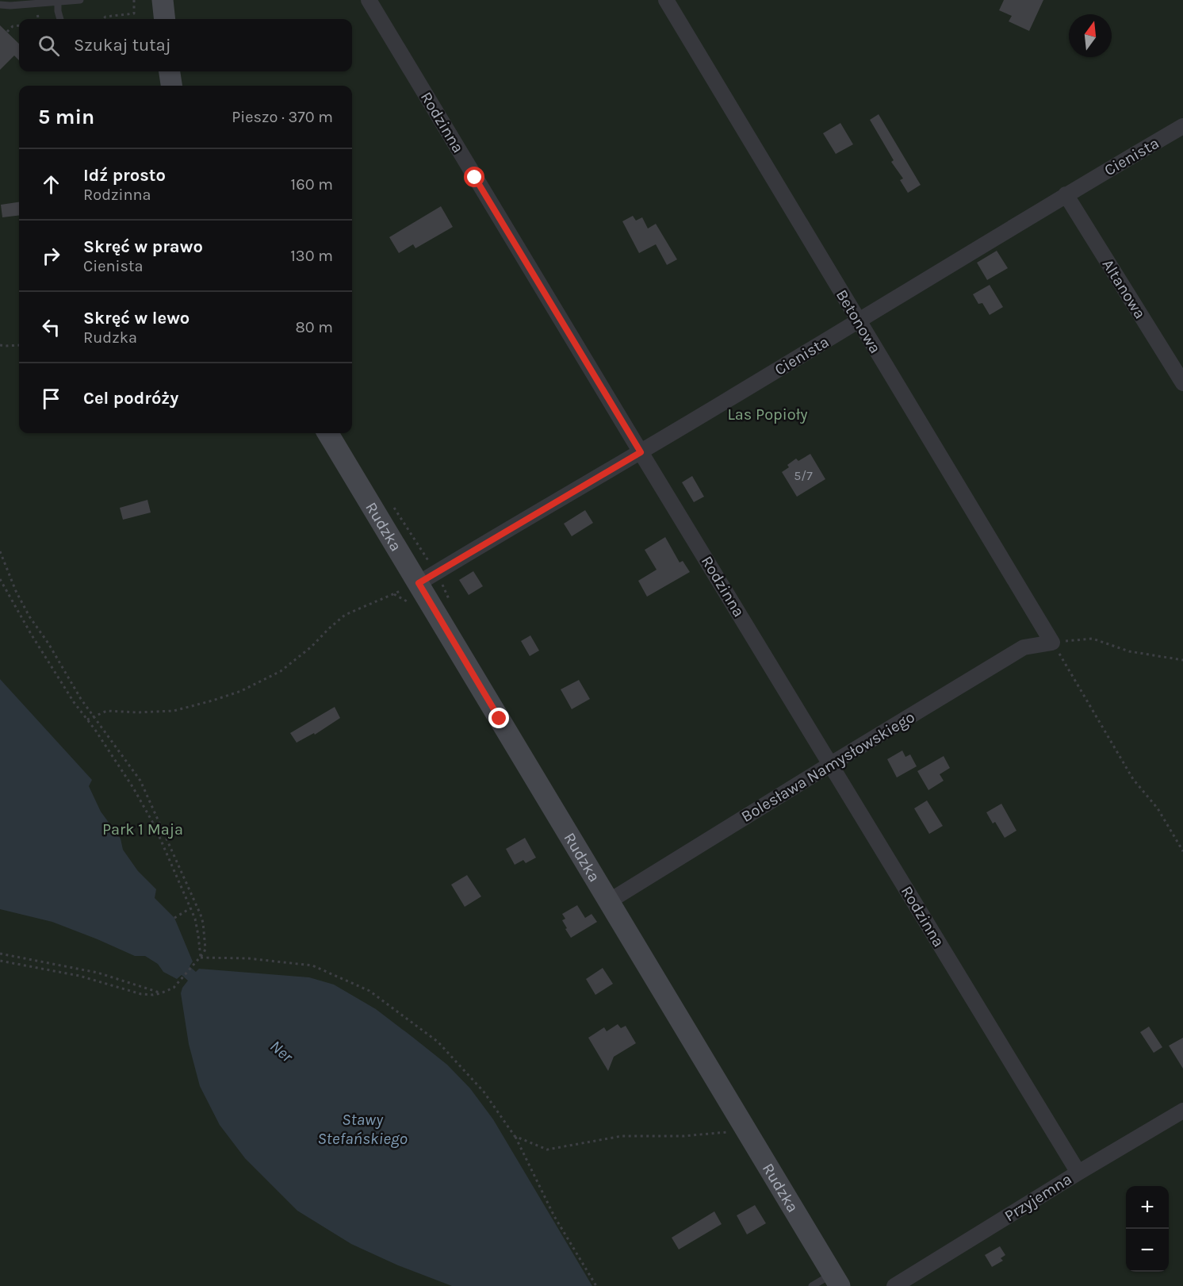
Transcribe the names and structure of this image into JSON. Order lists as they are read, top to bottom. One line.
{"streets":{"street":["Rodzinna","Cienista","Altanowa","Betonowa","Rudzka","Bolesława Namysłowskiego","Przyjemna"]},"crossings":[["Rodzinna","Cienista"],["Rodzinna","Bolesława Namysłowskiego"],["Rodzinna","Przyjemna"],["Cienista","Altanowa"],["Cienista","Betonowa"],["Cienista","Rudzka"],["Betonowa","Bolesława Namysłowskiego"],["Rudzka","Bolesława Namysłowskiego"]],"water":["Ner","Stawy Stefańskiego"],"parks":["Las Popioły","Park 1 Maja"],"house_numbers":["5/7"],"north":"top","page":{"search":"Szukaj tutaj","heading":["5 min","Pieszo · 370 m"],"list":[["Idź prosto","Rodzinna","160 m"],["Skręć w prawo","Cienista","130 m"],["Skręć w lewo","Rudzka","80 m"],"Cel podróży"],"map_buttons":["+","−"]}}
